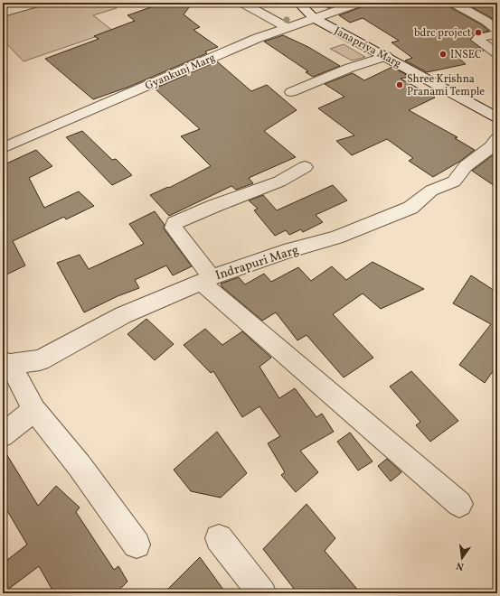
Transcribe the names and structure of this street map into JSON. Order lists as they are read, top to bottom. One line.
{"streets":{"street":["Janapriya Marg","Gyankunj Marg","Indrapuri Marg"]},"crossings":[["Janapriya Marg","Gyankunj Marg"]],"places":["bdrc project","INSEC","Shree Krishna Pranami Temple"],"north":"bottom"}
